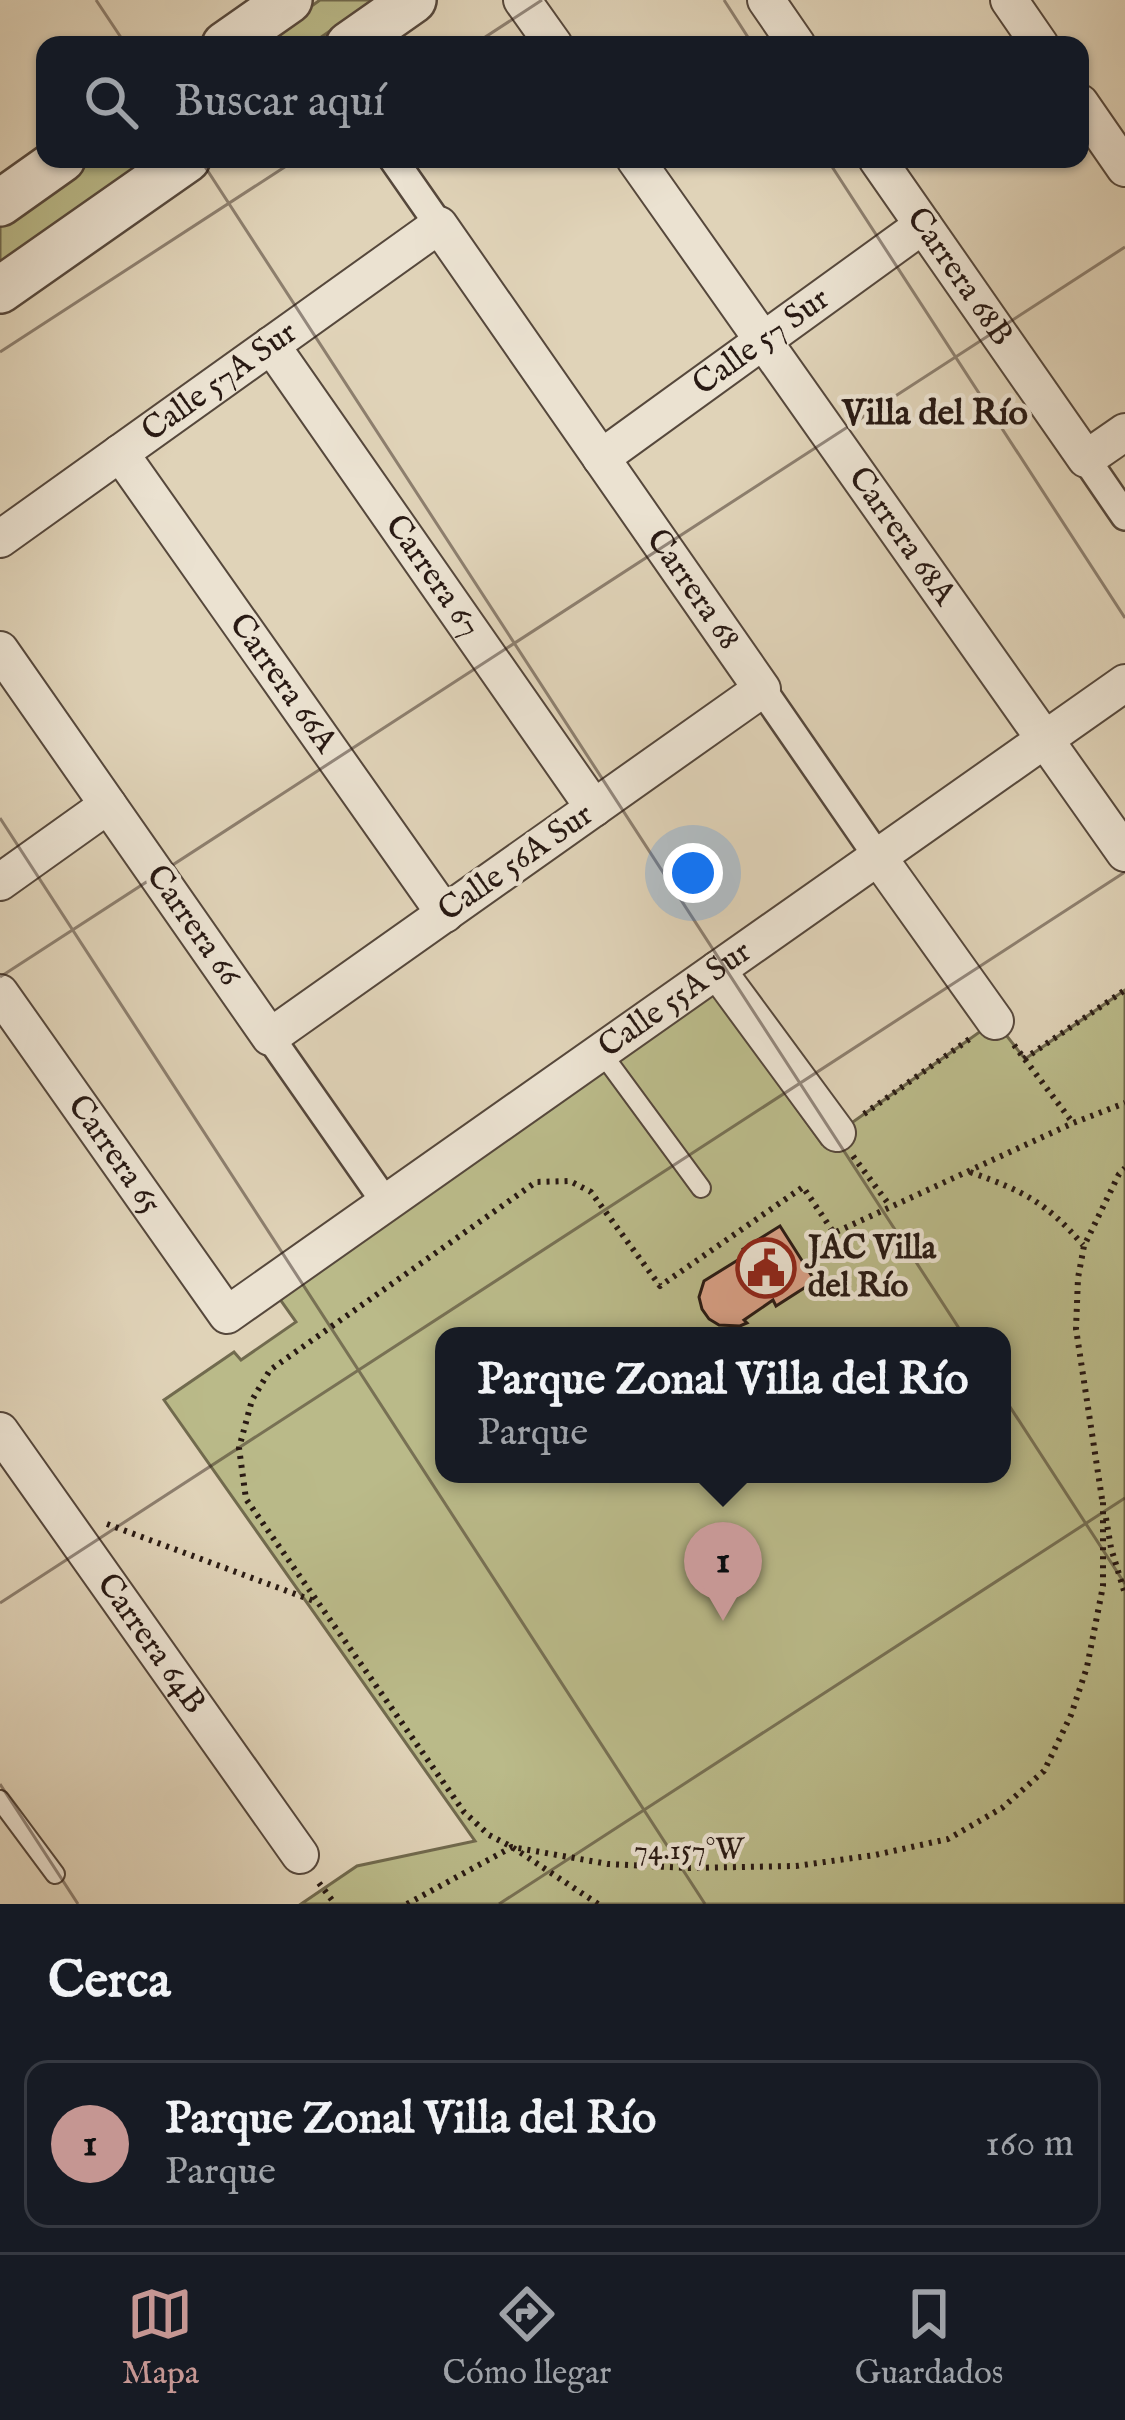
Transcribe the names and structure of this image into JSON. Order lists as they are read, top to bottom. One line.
{"streets":{"street":["Carrera 68B","Calle 57 Sur","Calle 57A Sur","Carrera 68A","Carrera 67","Carrera 68","Carrera 66A","Calle 56A Sur","Carrera 66","Calle 55A Sur","Carrera 65","Carrera 64B"]},"crossings":[["Carrera 68B","Calle 57 Sur"],["Calle 57 Sur","Carrera 68A"],["Calle 57 Sur","Carrera 68"],["Calle 57A Sur","Carrera 67"],["Calle 57A Sur","Carrera 68"],["Calle 57A Sur","Carrera 66A"],["Carrera 68A","Calle 55A Sur"],["Carrera 67","Calle 56A Sur"],["Carrera 68","Calle 56A Sur"],["Carrera 68","Calle 55A Sur"],["Carrera 66A","Calle 56A Sur"],["Calle 56A Sur","Carrera 66"],["Carrera 66","Calle 55A Sur"],["Calle 55A Sur","Carrera 65"]],"districts":["Villa del Río"],"places":{"public building":["JAC Villa del Río"]},"page":{"search":"Buscar aquí","popup":["Parque Zonal Villa del Río","Parque"],"pins":"1","heading":"Cerca","list":[{"mark":"1","name":"Parque Zonal Villa del Río","note":"Parque","value":"160 m"}],"nav":["Mapa","Cómo llegar","Guardados"]},"coordinates":["74.157°W"]}
